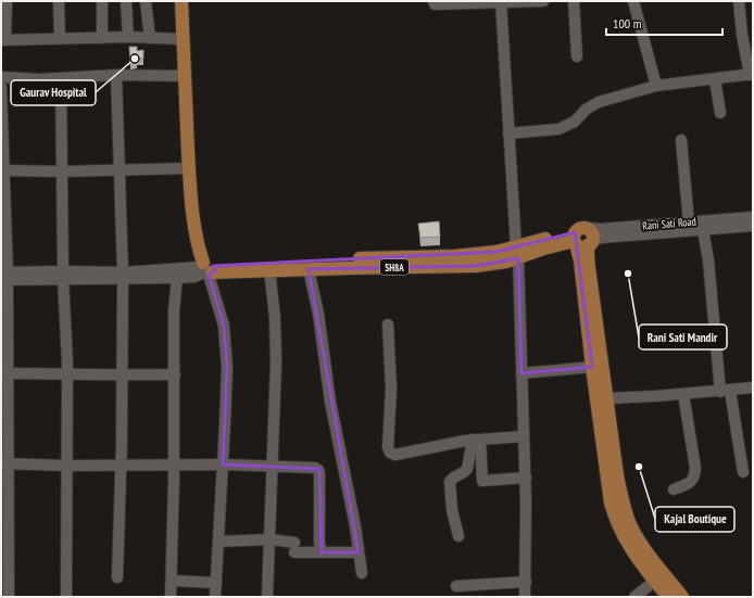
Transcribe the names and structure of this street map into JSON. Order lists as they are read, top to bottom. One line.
{"streets":{"main road":["SH8A"],"street":["Rani Sati Road"]},"crossings":[["Rani Sati Road","SH8A"]],"places":["Gaurav Hospital","Rani Sati Mandir","Kajal Boutique"],"scale_bar":"100 m"}
